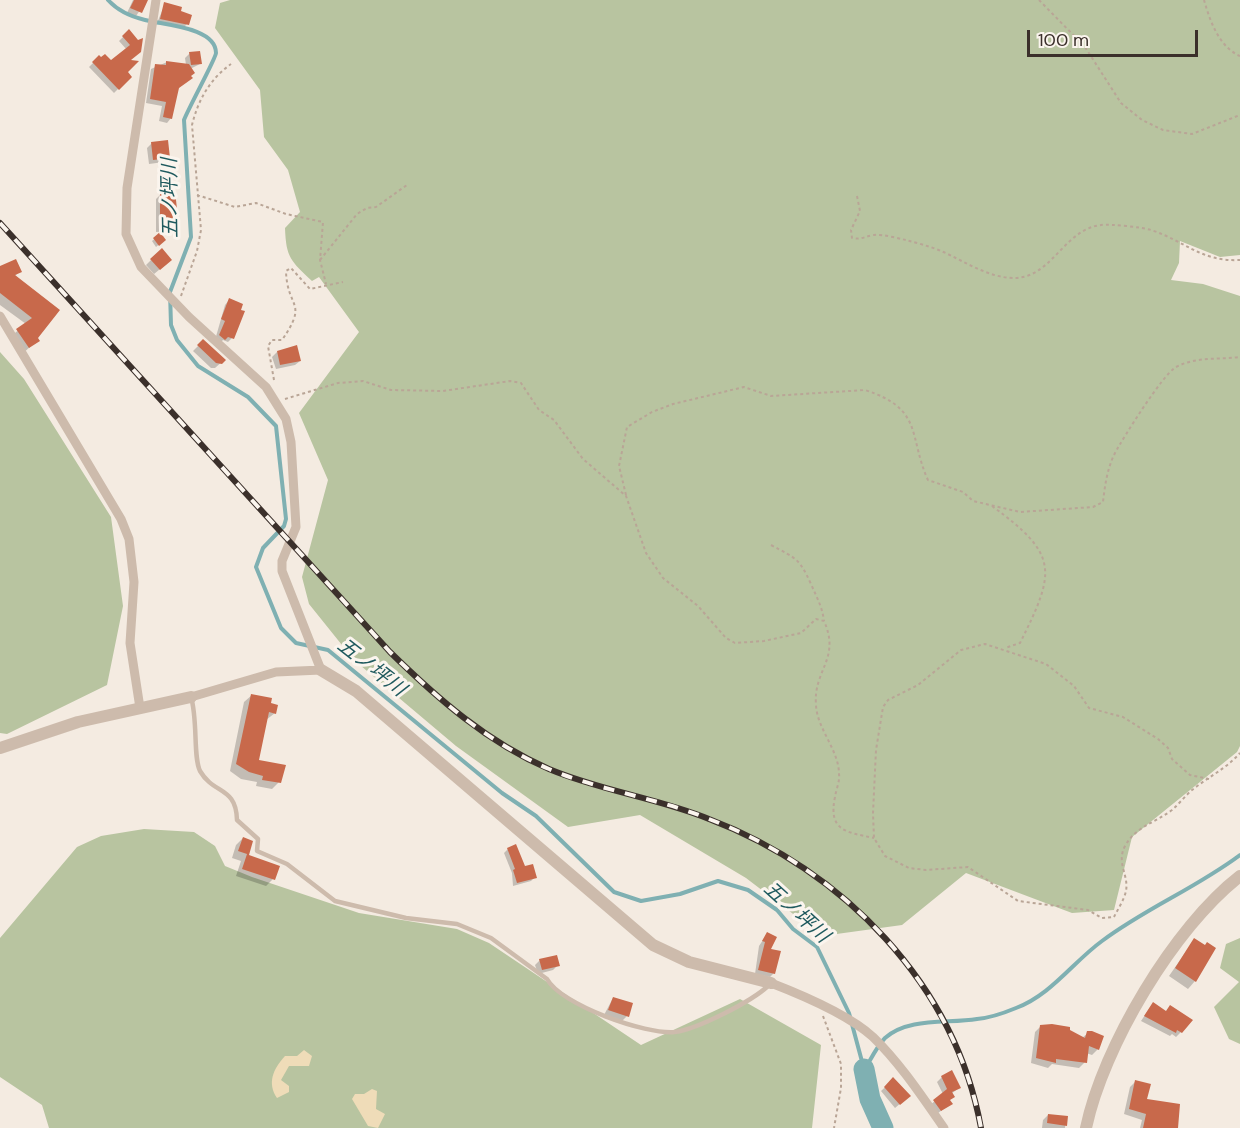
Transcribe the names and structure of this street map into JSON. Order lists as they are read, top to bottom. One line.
{"water":["五ノ坪川"],"scale_bar":"100 m"}
